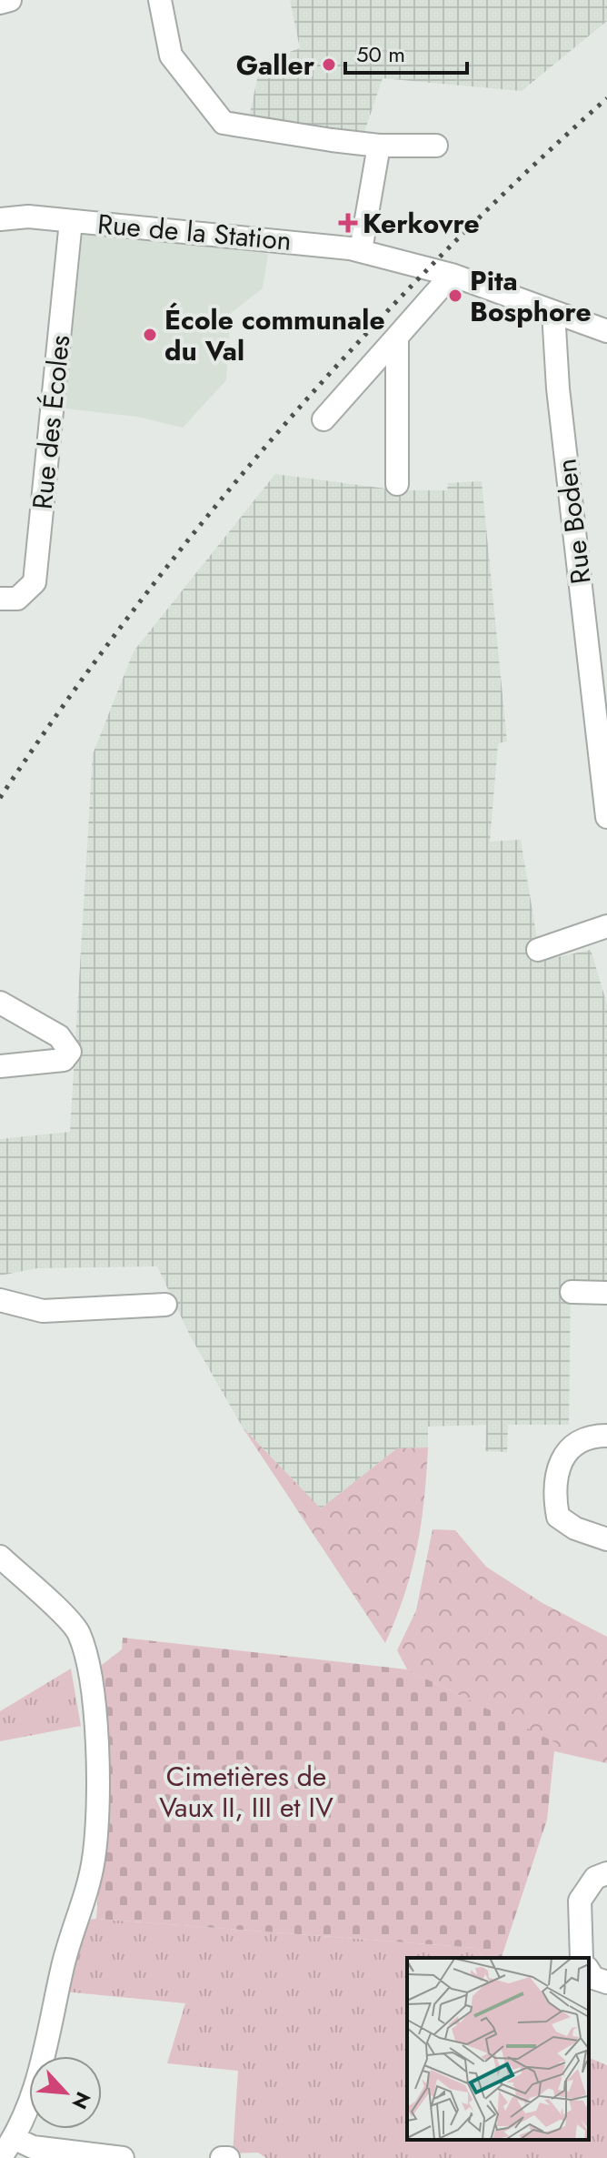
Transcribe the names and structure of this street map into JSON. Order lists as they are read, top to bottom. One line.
{"streets":{"street":["Rue de la Station","Rue des Écoles","Rue Boden"]},"crossings":[["Rue de la Station","Rue des Écoles"],["Rue de la Station","Rue Boden"]],"parks":["Cimetières de Vaux II, III et IV"],"places":{"other":["Galler","Pita Bosphore","École communale du Val"],"health":["Kerkovre"]},"scale_bar":"50 m","north":"bottom right"}
